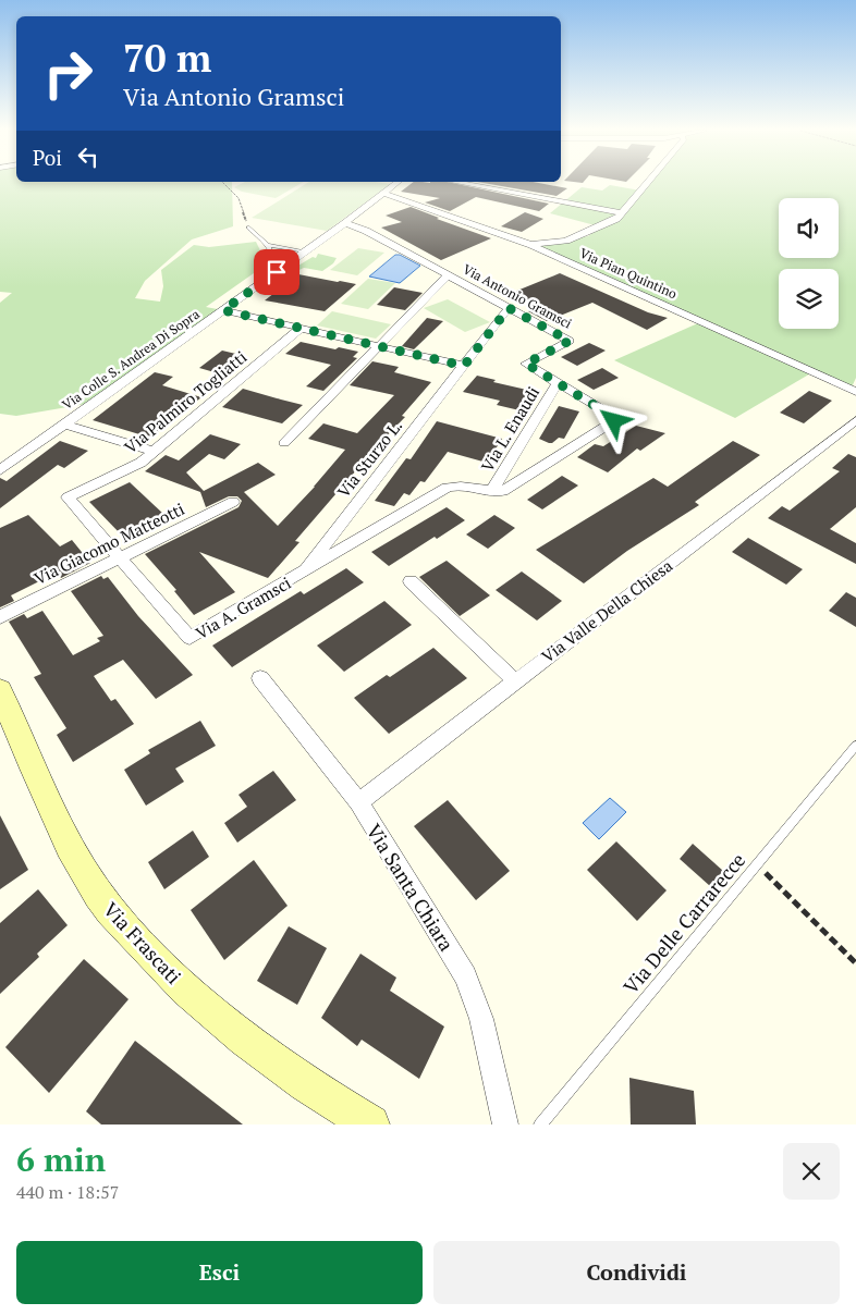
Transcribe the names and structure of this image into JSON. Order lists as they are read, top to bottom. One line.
{"streets":{"street":["Via Pian Quintino","Via Antonio Gramsci","Via Colle S. Andrea Di Sopra","Via Palmiro Togliatti","Via L. Enaudi","Via Sturzo L.","Via Giacomo Matteotti","Via A. Gramsci","Via Valle Della Chiesa","Via Santa Chiara","Via Frascati"],"lane":["Via Delle Carrarecce"]},"crossings":[["Via Pian Quintino","Via Colle S. Andrea Di Sopra"],["Via Antonio Gramsci","Via Colle S. Andrea Di Sopra"],["Via Antonio Gramsci","Via L. Enaudi"],["Via Antonio Gramsci","Via Sturzo L."],["Via Palmiro Togliatti","Via Giacomo Matteotti"],["Via Palmiro Togliatti","Via A. Gramsci"],["Via Sturzo L.","Via A. Gramsci"],["Via Giacomo Matteotti","Via A. Gramsci"],["Via Valle Della Chiesa","Via Santa Chiara"]],"page":{"turn":["70 m","Via Antonio Gramsci"],"then":"Poi","heading":["6 min","440 m · 18:57"],"buttons":["Esci","Condividi"]}}
